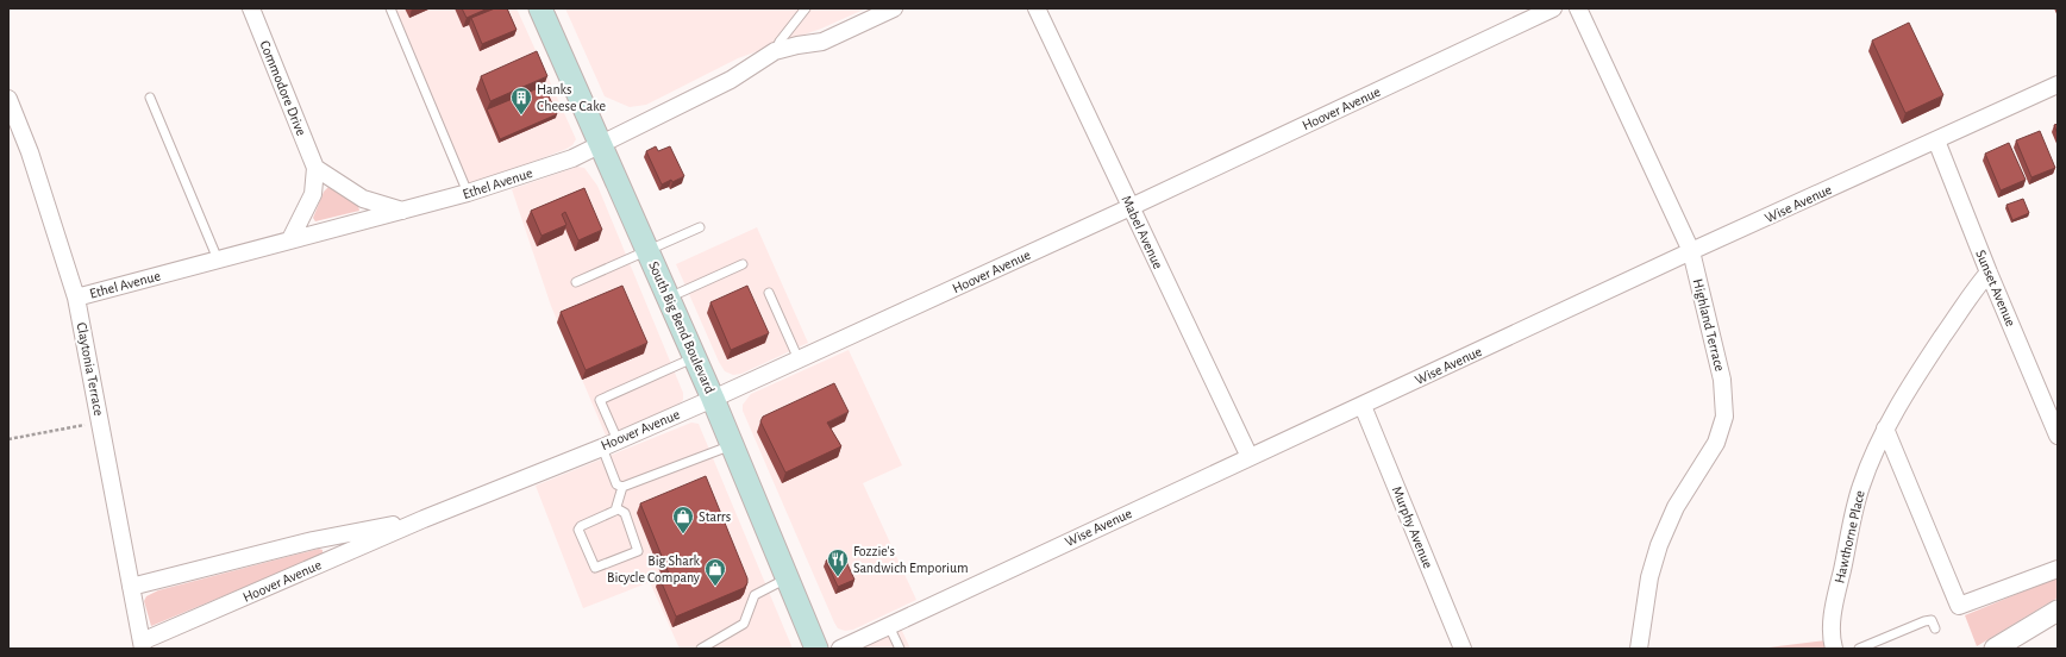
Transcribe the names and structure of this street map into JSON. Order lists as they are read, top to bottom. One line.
{"streets":{"main road":["South Big Bend Boulevard"],"street":["Commodore Drive","Hoover Avenue","Ethel Avenue","Wise Avenue","Mabel Avenue","Sunset Avenue","Highland Terrace","Claytonia Terrace","Murphy Avenue","Hawthorne Place"]},"crossings":[["Commodore Drive","Ethel Avenue"],["Hoover Avenue","Mabel Avenue"],["Hoover Avenue","South Big Bend Boulevard"],["Hoover Avenue","Claytonia Terrace"],["Ethel Avenue","South Big Bend Boulevard"],["Ethel Avenue","Claytonia Terrace"],["Wise Avenue","Mabel Avenue"],["Wise Avenue","Sunset Avenue"],["Wise Avenue","Highland Terrace"],["Wise Avenue","Murphy Avenue"],["Sunset Avenue","Hawthorne Place"]],"places":{"building":["Hanks Cheese Cake"],"shop":["Starrs","Big Shark Bicycle Company"],"restaurant":["Fozzie's Sandwich Emporium"]}}
